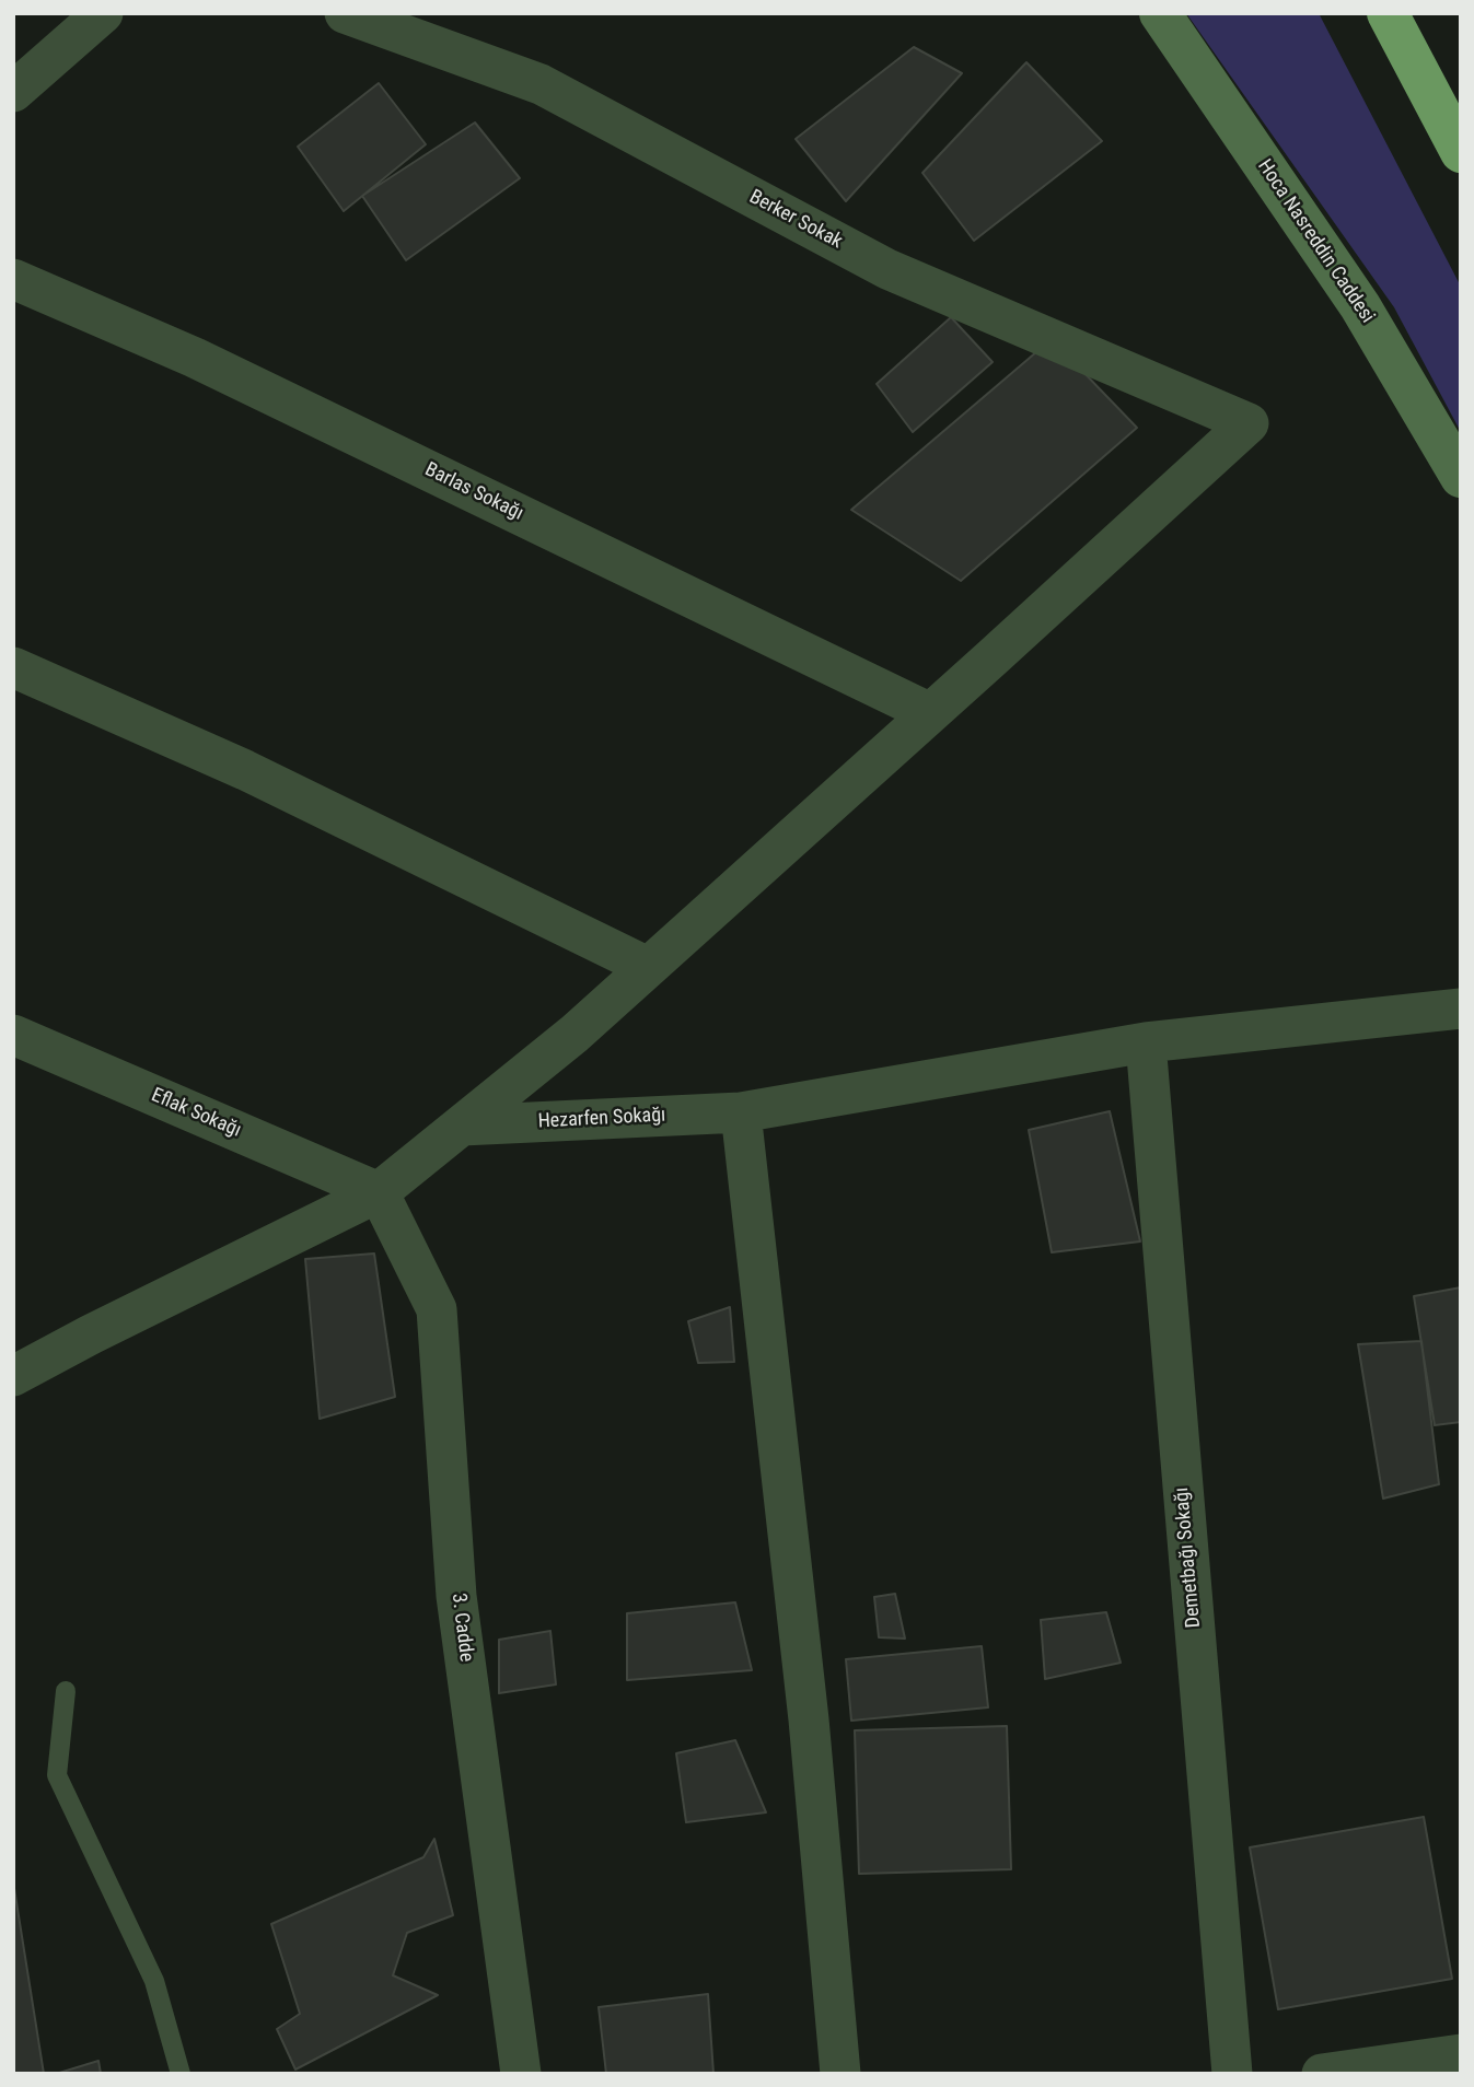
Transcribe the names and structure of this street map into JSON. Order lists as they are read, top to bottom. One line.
{"streets":{"main road":["Hoca Nasreddin Caddesi"],"street":["Berker Sokak","Barlas Sokağı","Eflak Sokağı","Hezarfen Sokağı","Demetbağı Sokağı","3. Cadde"]},"crossings":[["Berker Sokak","Barlas Sokağı"],["Eflak Sokağı","3. Cadde"],["Hezarfen Sokağı","Demetbağı Sokağı"]]}
